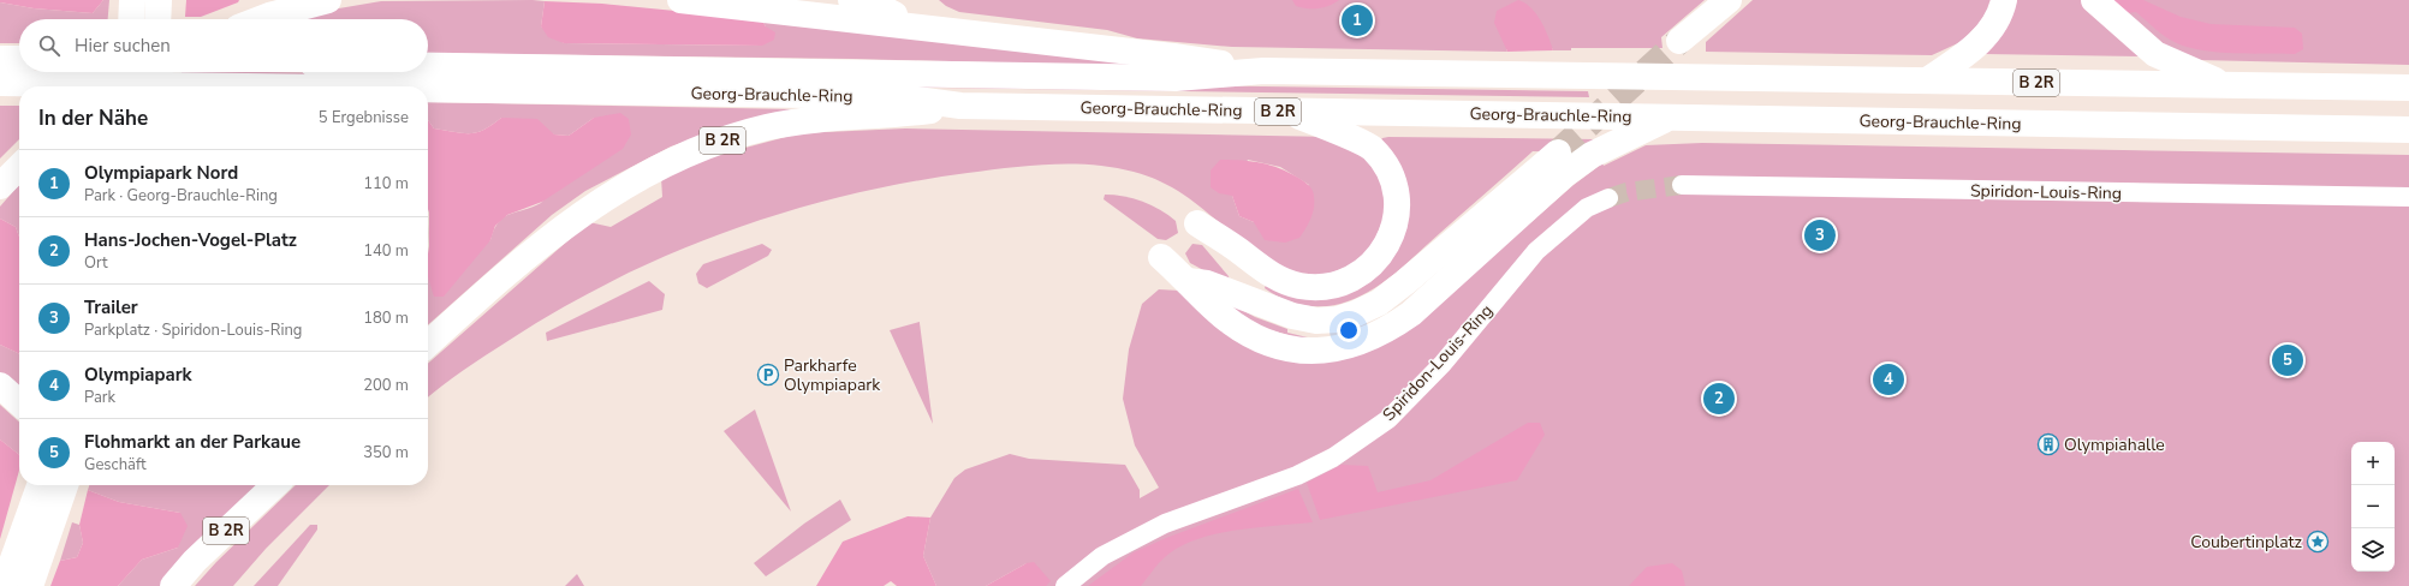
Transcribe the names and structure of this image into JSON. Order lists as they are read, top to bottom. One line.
{"streets":{"highway":["B 2R","Georg-Brauchle-Ring"],"street":["Spiridon-Louis-Ring"]},"crossings":[["B 2R","Georg-Brauchle-Ring"]],"places":{"parking":["Parkharfe Olympiapark"],"building":["Olympiahalle"],"place":["Coubertinplatz"]},"page":{"pins":["1","3","5","4","2"],"search":"Hier suchen","heading":["In der Nähe","5 Ergebnisse"],"list":[{"mark":"1","name":"Olympiapark Nord","note":"Park · Georg-Brauchle-Ring","value":"110 m"},{"mark":"2","name":"Hans-Jochen-Vogel-Platz","note":"Ort","value":"140 m"},{"mark":"3","name":"Trailer","note":"Parkplatz · Spiridon-Louis-Ring","value":"180 m"},{"mark":"4","name":"Olympiapark","note":"Park","value":"200 m"},{"mark":"5","name":"Flohmarkt an der Parkaue","note":"Geschäft","value":"350 m"}],"map_buttons":["+","−"]}}
